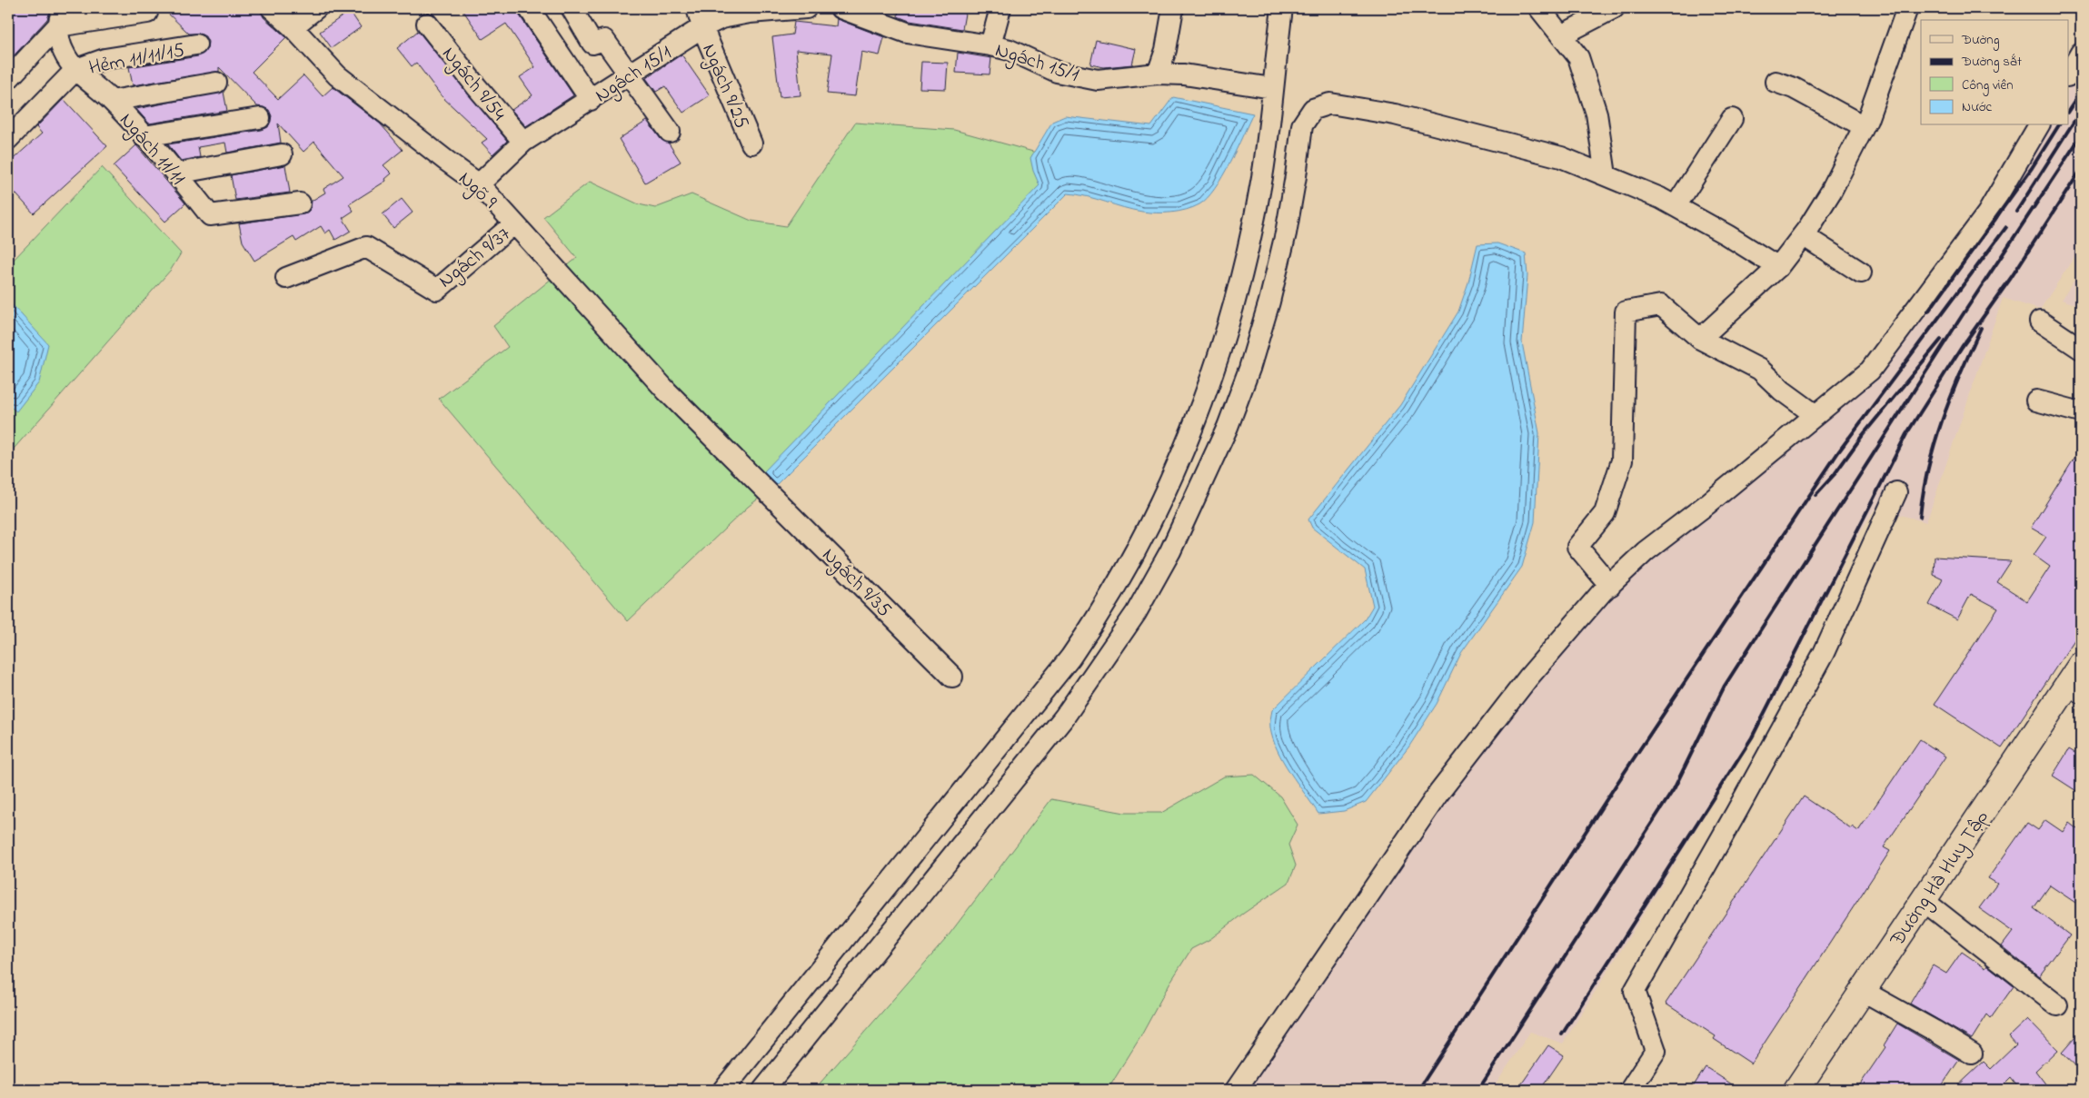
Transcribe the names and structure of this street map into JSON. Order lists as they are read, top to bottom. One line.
{"streets":{"main road":["Đường Hà Huy Tập"],"street":["Hẻm 11/11/15","Ngách 15/1","Ngách 9/54","Ngách 9/25","Ngách 11/11","Ngõ 9","Ngách 9/37","Ngách 9/35"]},"crossings":[["Hẻm 11/11/15","Ngách 11/11"],["Ngách 15/1","Ngách 9/54"],["Ngách 15/1","Ngách 9/25"],["Ngách 15/1","Ngõ 9"],["Ngõ 9","Ngách 9/37"],["Ngõ 9","Ngách 9/35"]],"legend":["Đường","Đường sắt","Công viên","Nước"]}
